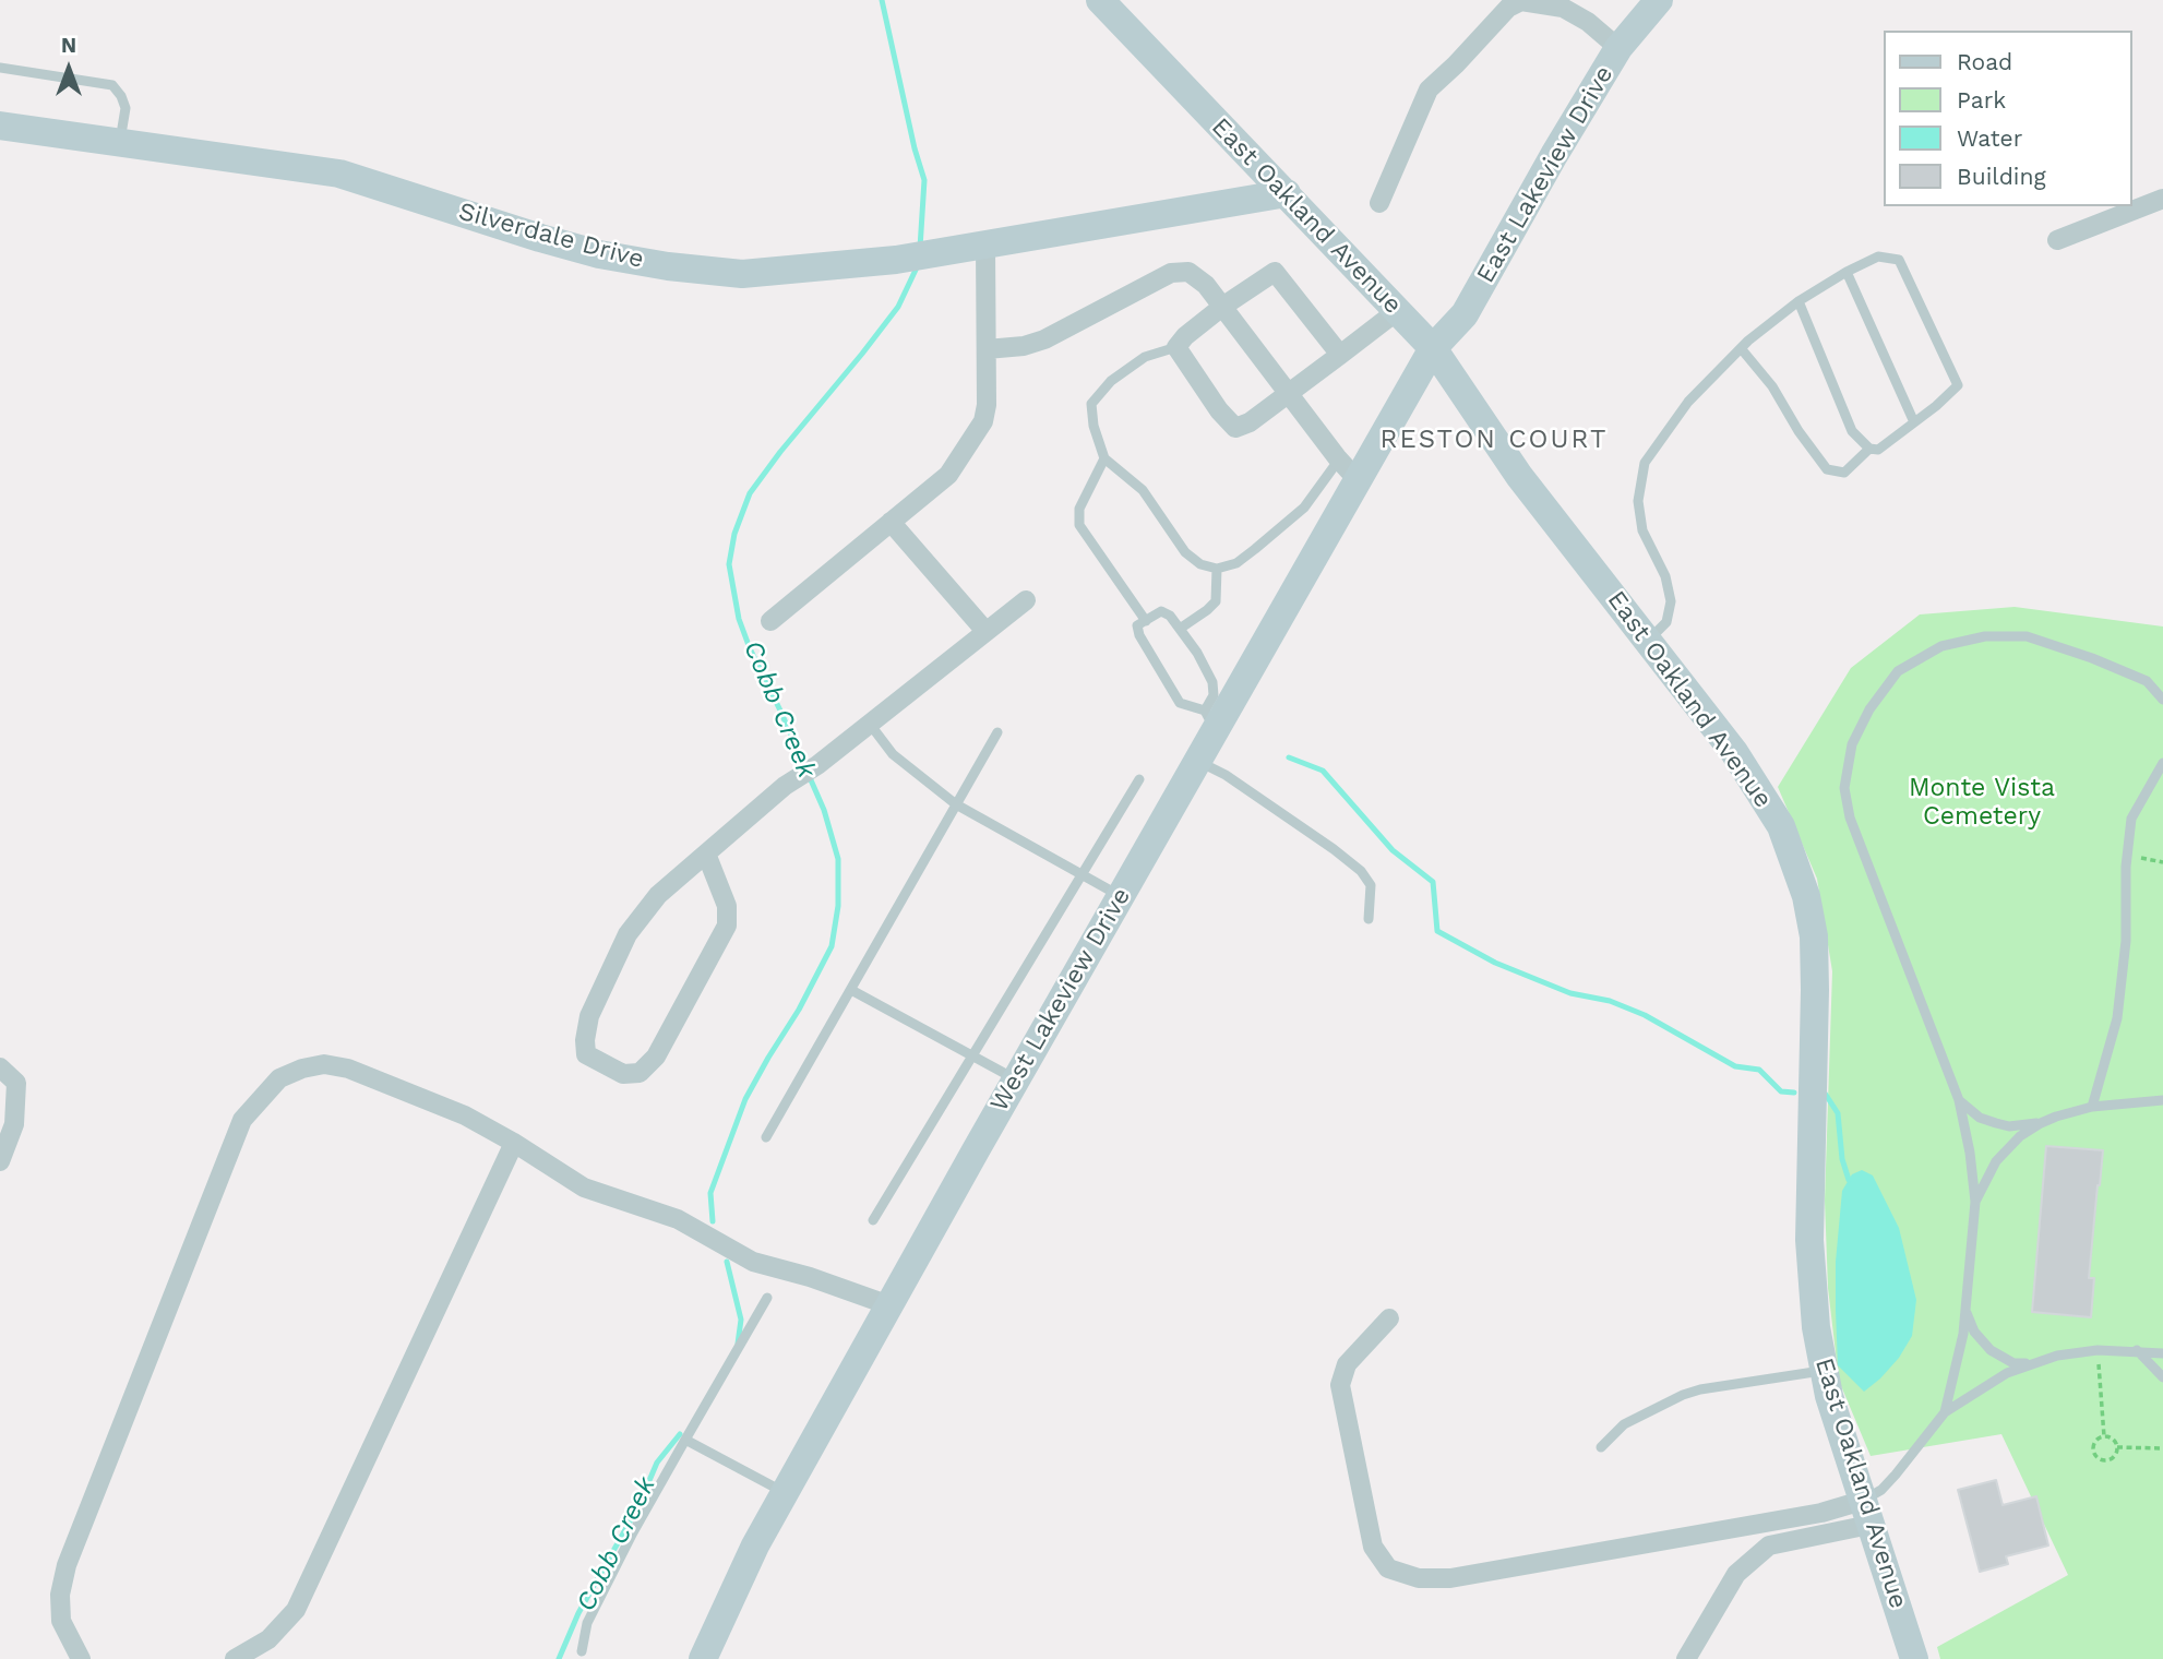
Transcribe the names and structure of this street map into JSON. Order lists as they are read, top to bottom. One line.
{"streets":{"street":["East Lakeview Drive","East Oakland Avenue","Silverdale Drive","West Lakeview Drive"]},"crossings":[["East Lakeview Drive","East Oakland Avenue"],["East Lakeview Drive","West Lakeview Drive"],["East Oakland Avenue","Silverdale Drive"],["East Oakland Avenue","West Lakeview Drive"]],"districts":["RESTON COURT"],"water":["Cobb Creek"],"parks":["Monte Vista Cemetery"],"legend":["Road","Park","Water","Building"],"north":"top"}
